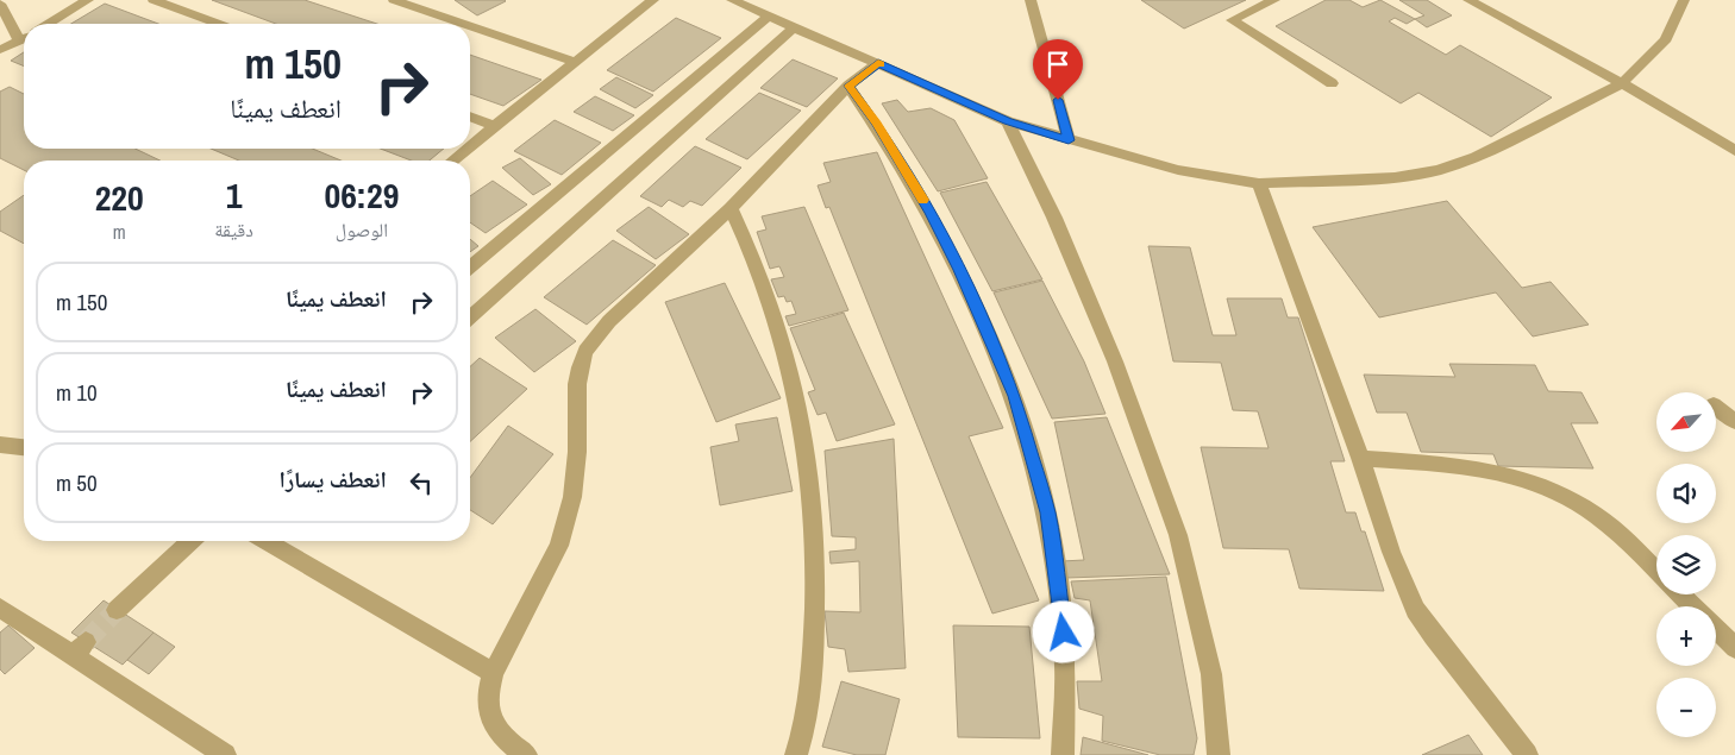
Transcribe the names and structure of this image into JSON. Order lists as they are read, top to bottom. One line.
{"north":"bottom left","page":{"turn":["150 m","انعطف يمينًا"],"eta":["06:29","الوصول","1","دقيقة","220","m"],"list":[{"name":"انعطف يمينًا","value":"150 m"},{"name":"انعطف يمينًا","value":"10 m"},{"name":"انعطف يسارًا","value":"50 m"}],"map_buttons":["+","−"]}}
